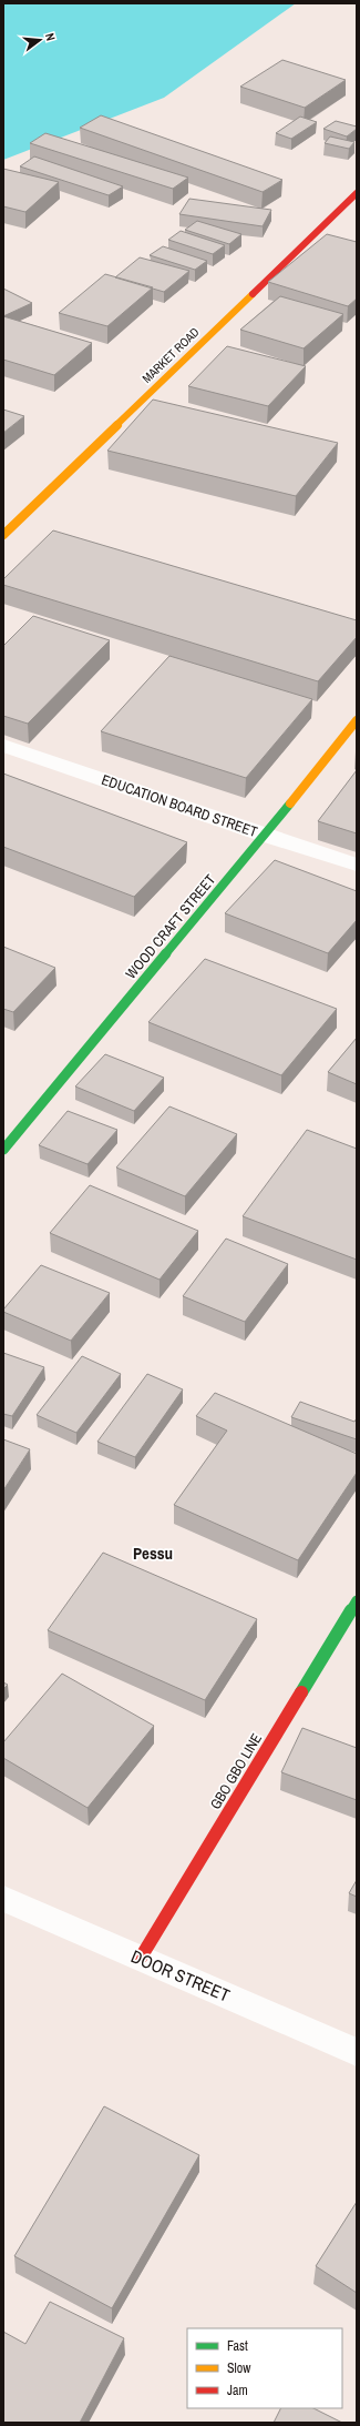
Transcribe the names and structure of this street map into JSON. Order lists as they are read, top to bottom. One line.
{"streets":{"street":["MARKET ROAD","EDUCATION BOARD STREET","WOOD CRAFT STREET","GBO GBO LINE","DOOR STREET"]},"crossings":[["EDUCATION BOARD STREET","WOOD CRAFT STREET"],["GBO GBO LINE","DOOR STREET"]],"districts":["Pessu"],"legend":["Fast","Slow","Jam"],"north":"right"}
